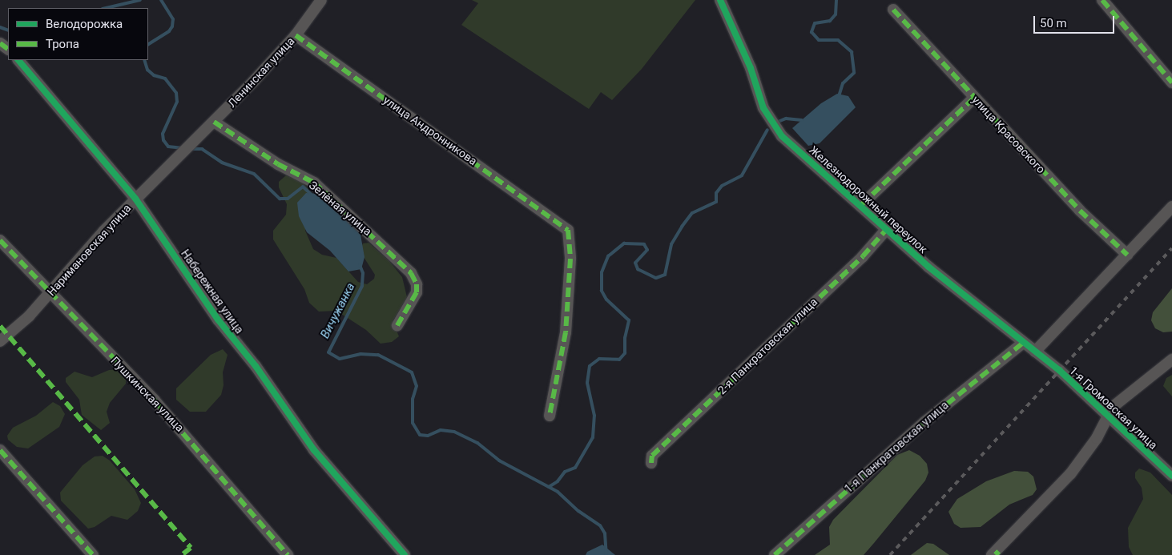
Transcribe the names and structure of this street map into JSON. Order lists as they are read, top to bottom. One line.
{"streets":{"street":["Ленинская улица","улица Андронникова","улица Красовского","Железнодорожный переулок","Зелёная улица","Наримановская улица","Набережная улица","2-я Панкратовская улица","Пушкинская улица","1-я Громовская улица","1-я Панкратовская улица"]},"crossings":[["Ленинская улица","улица Андронникова"],["Ленинская улица","Зелёная улица"],["Ленинская улица","Наримановская улица"],["Железнодорожный переулок","2-я Панкратовская улица"],["Железнодорожный переулок","1-я Громовская улица"],["Железнодорожный переулок","1-я Панкратовская улица"],["Наримановская улица","Набережная улица"],["Наримановская улица","Пушкинская улица"]],"water":["Вичужанка"],"legend":["Велодорожка","Тропа"],"scale_bar":"50 m"}
